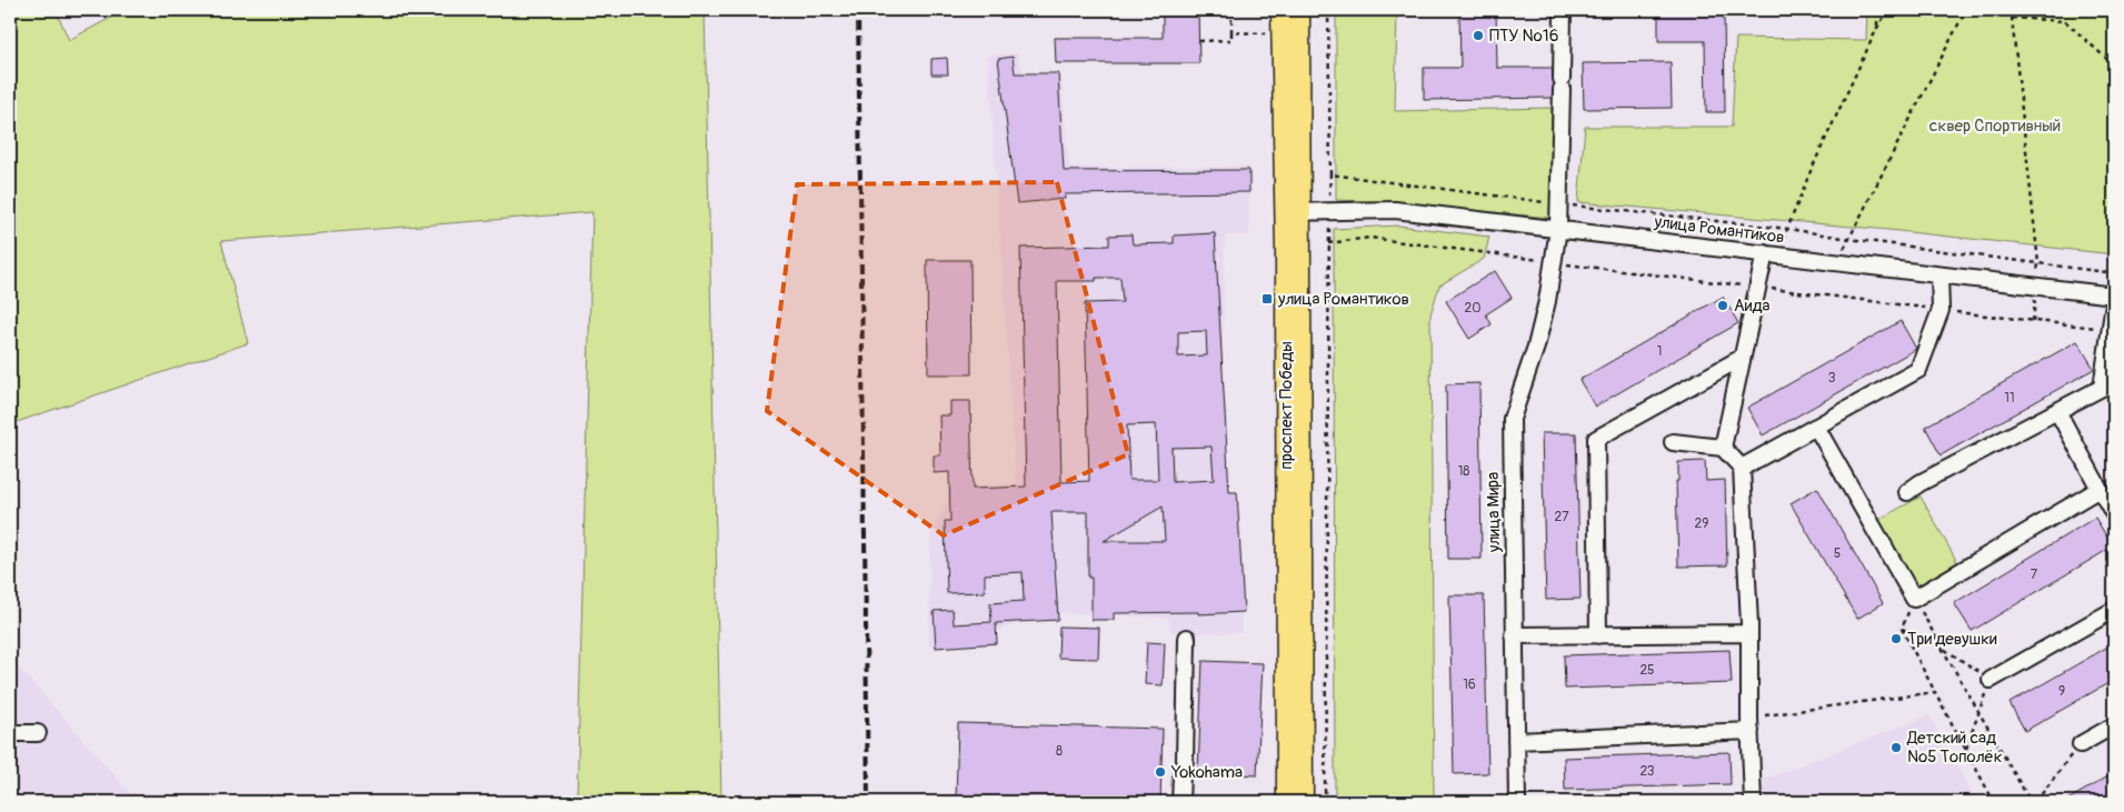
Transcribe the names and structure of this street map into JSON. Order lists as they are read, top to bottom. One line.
{"streets":{"main road":["проспект Победы"],"street":["улица Романтиков","улица Мира"]},"crossings":[["улица Романтиков","проспект Победы"],["улица Романтиков","улица Мира"]],"parks":["сквер Спортивный"],"places":{"other":["ПТУ №16","Аида","Три девушки","Детский сад №5 Тополёк","Yokohama"],"transit":["улица Романтиков"]},"house_numbers":["20","1","3","11","18","27","29","5","7","25","16","9","8","23"]}
